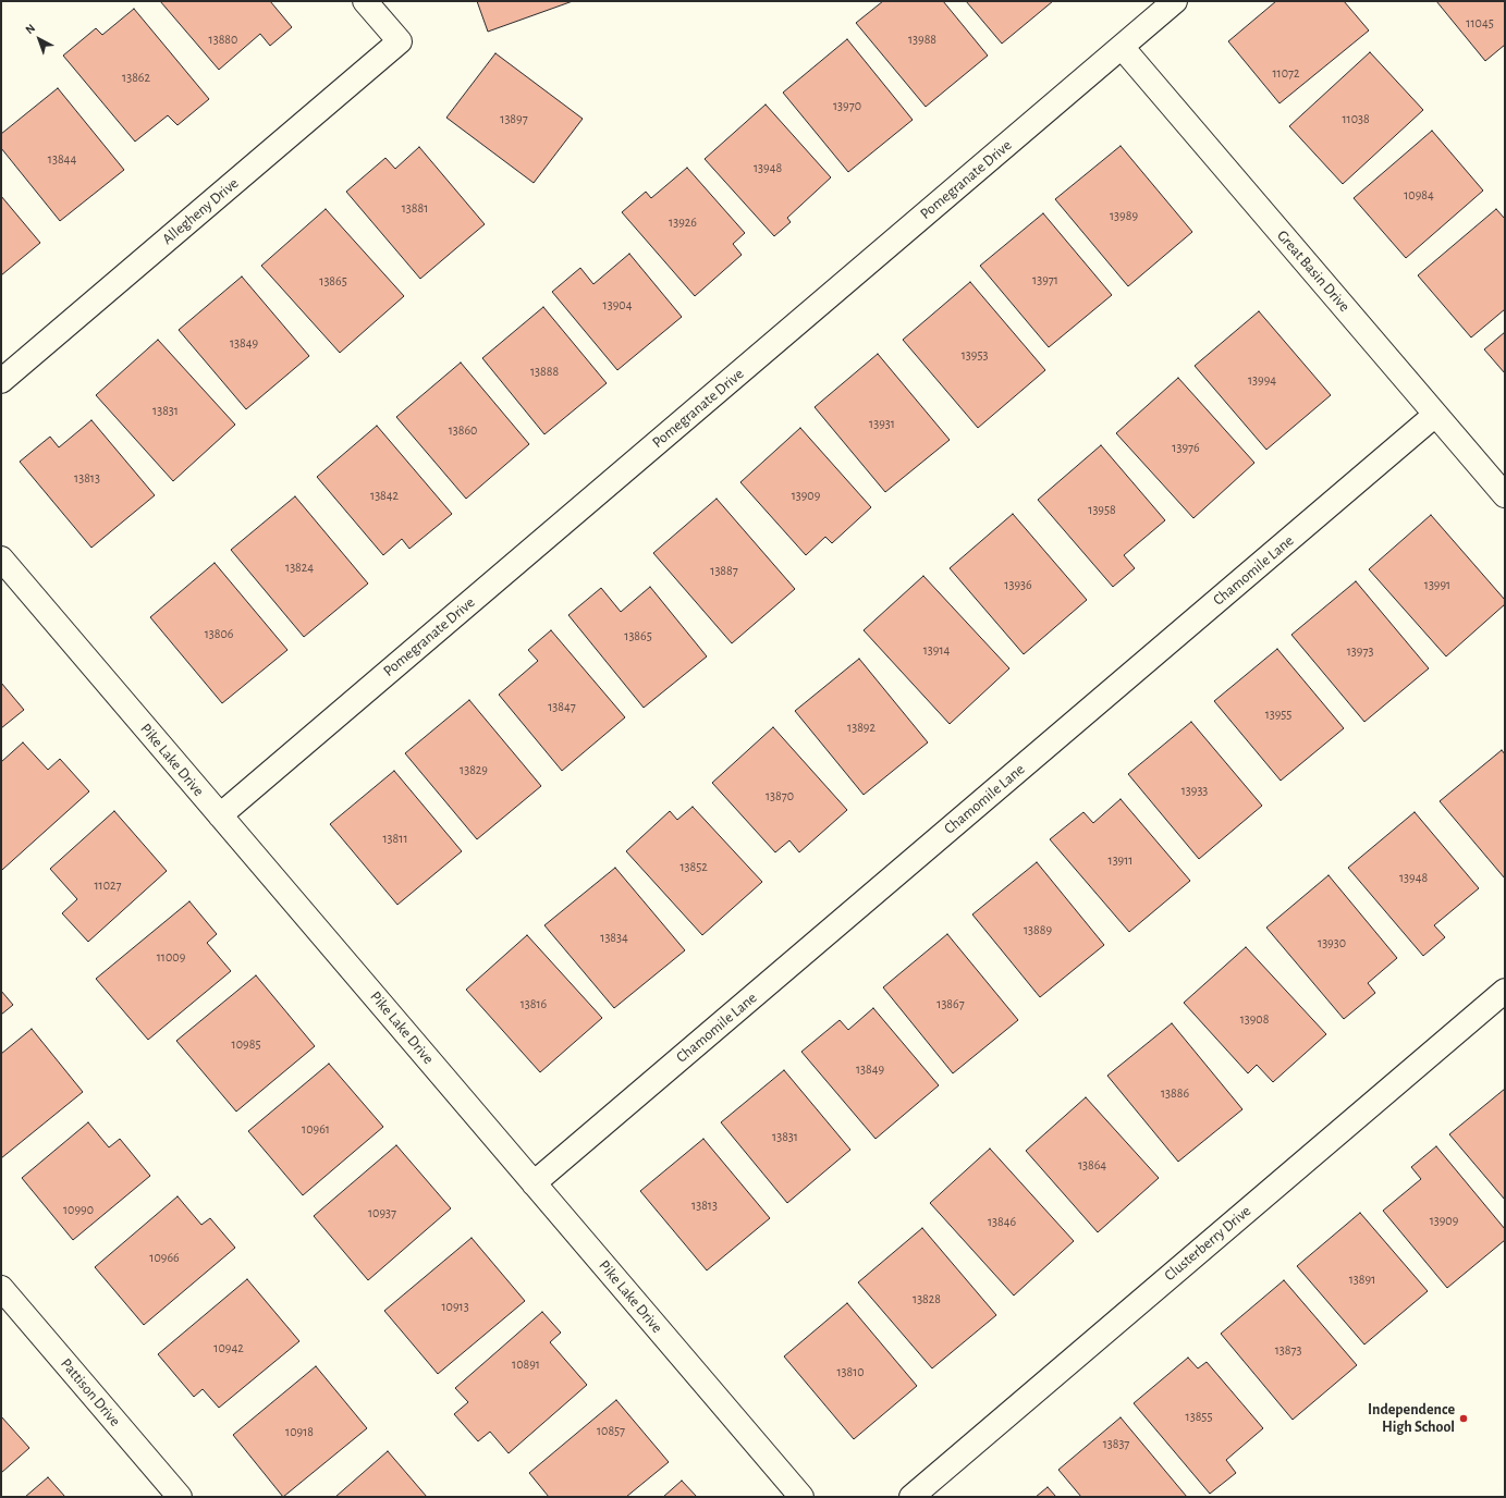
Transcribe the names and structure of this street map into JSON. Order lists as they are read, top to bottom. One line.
{"streets":{"street":["Pomegranate Drive","Allegheny Drive","Great Basin Drive","Chamomile Lane","Pike Lake Drive","Clusterberry Drive","Pattison Drive"]},"crossings":[["Pomegranate Drive","Great Basin Drive"],["Pomegranate Drive","Pike Lake Drive"],["Great Basin Drive","Chamomile Lane"],["Chamomile Lane","Pike Lake Drive"]],"places":["Independence High School"],"house_numbers":["11045","13880","13988","11072","13862","13970","13897","11038","13844","13948","10984","13881","13989","13926","13971","13865","13904","13849","13953","13888","13994","13831","13931","13860","13976","13813","13842","13909","13958","13824","13887","13936","13991","13806","13865","13914","13973","13847","13955","13892","13829","13933","13870","13811","13911","13852","13948","11027","13889","13834","13930","11009","13816","13867","13908","10985","13849","13886","10961","13831","13864","13813","10990","10937","13909","13846","10966","13891","13828","10913","10942","13873","10891","13810","13855","10857","10918","13837"],"north":"top left"}
